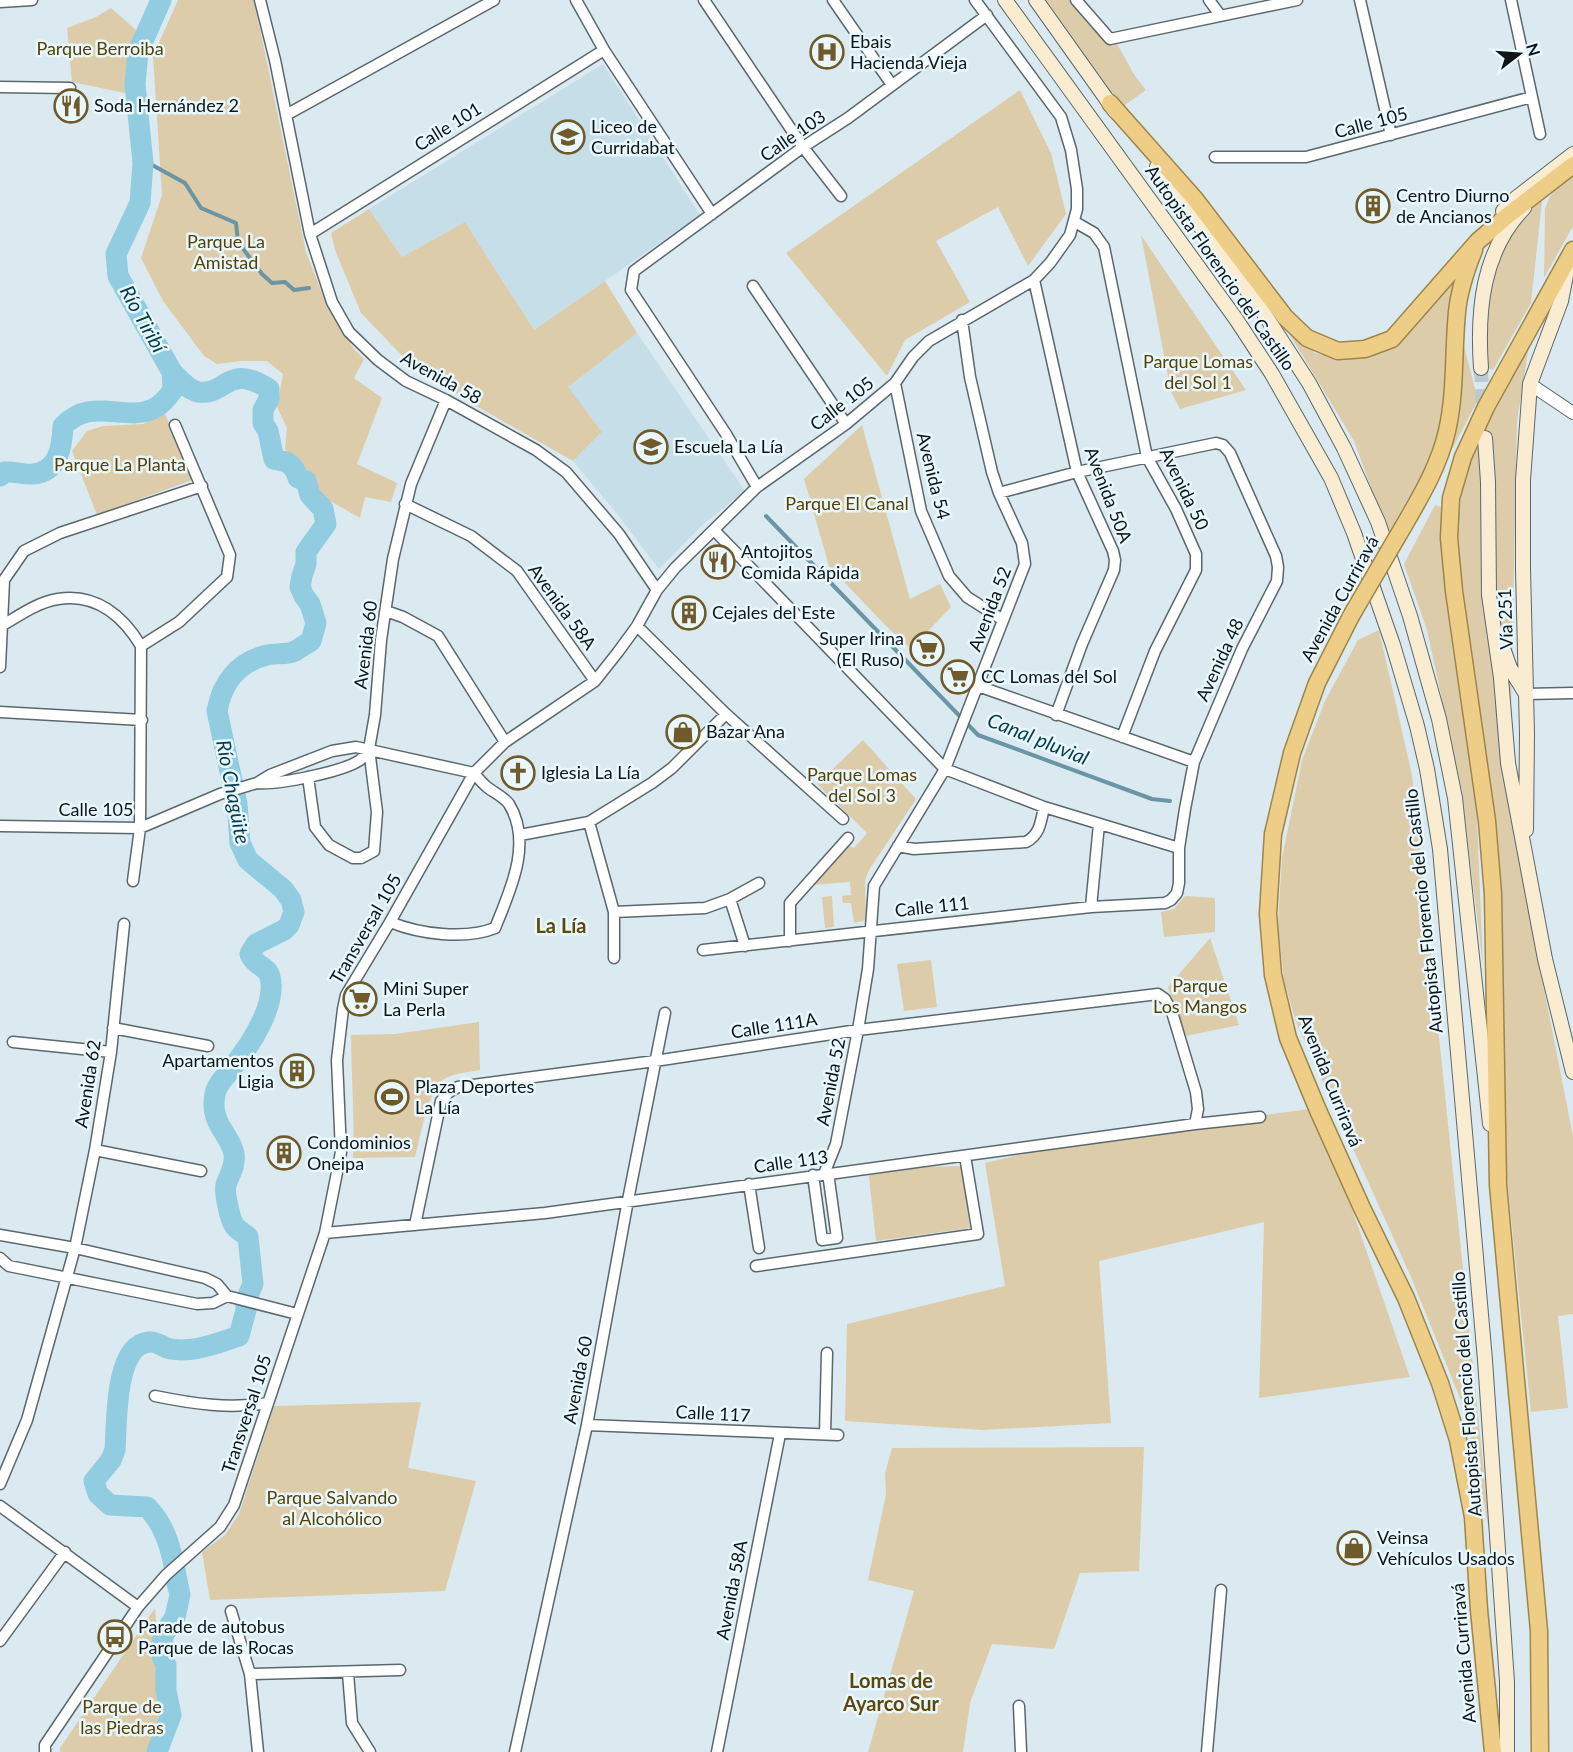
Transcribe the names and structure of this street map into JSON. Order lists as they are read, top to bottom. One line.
{"streets":{"highway":["Autopista Florencio del Castillo","Avenida Curriravá"],"main road":["Vía 251"],"street":["Calle 105","Calle 101","Calle 103","Avenida 58","Avenida 54","Avenida 50","Avenida 50A","Avenida 58A","Avenida 52","Avenida 60","Avenida 48","Calle 111","Transversal 105","Calle 111A","Avenida 62","Calle 113","Calle 117"]},"crossings":[["Calle 105","Calle 103"],["Calle 105","Avenida 58"],["Calle 105","Avenida 54"],["Calle 105","Avenida 50"],["Calle 105","Avenida 50A"],["Calle 105","Avenida 52"],["Calle 105","Avenida 60"],["Calle 105","Transversal 105"],["Calle 101","Avenida 58"],["Avenida 58","Avenida 60"],["Avenida 54","Avenida 52"],["Avenida 50","Avenida 48"],["Avenida 58A","Avenida 60"],["Avenida 58A","Transversal 105"],["Avenida 58A","Calle 117"],["Avenida 52","Calle 111"],["Avenida 52","Calle 111A"],["Avenida 52","Calle 113"],["Avenida 60","Calle 111A"],["Avenida 60","Calle 113"],["Avenida 60","Calle 117"],["Avenida 48","Calle 111"],["Transversal 105","Calle 113"],["Calle 111A","Calle 113"]],"districts":["La Lía","Lomas de Ayarco Sur"],"water":["Río Tiribí","Canal pluvial","Río Chagüite"],"parks":["Parque Berroiba","Parque La Amistad","Parque Lomas del Sol 1","Parque La Planta","Parque El Canal","Parque Lomas del Sol 3","Parque Los Mangos","Parque Salvando al Alcohólico","Parque de las Piedras"],"places":{"hospital":["Ebais Hacienda Vieja"],"restaurant":["Soda Hernández 2","Antojitos Comida Rápida"],"school or university":["Liceo de Curridabat","Escuela La Lía"],"building":["Centro Diurno de Ancianos","Cejales del Este","Apartamentos Ligia","Condominios Oneipa"],"supermarket":["Super Irina (El Ruso)","CC Lomas del Sol","Mini Super La Perla"],"shop":["Bazar Ana","Veinsa Vehículos Usados"],"church":["Iglesia La Lía"],"sports":["Plaza Deportes La Lía"],"bus stop":["Parade de autobus Parque de las Rocas"]},"north":"right"}
